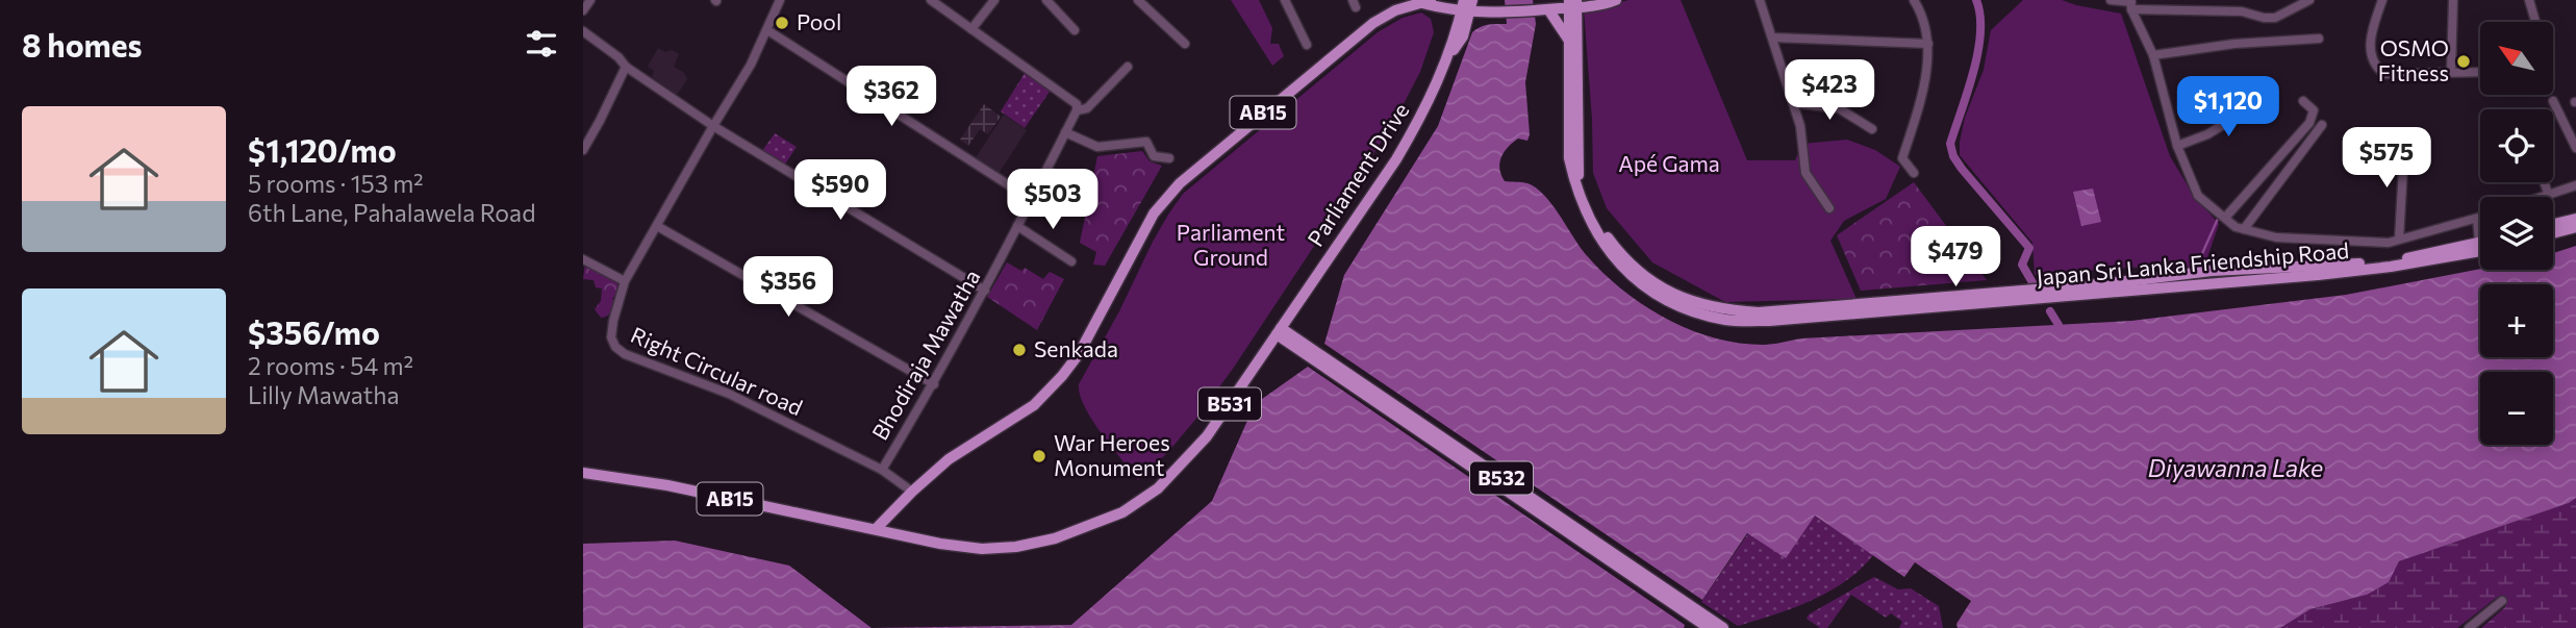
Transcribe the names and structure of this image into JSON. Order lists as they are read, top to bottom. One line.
{"streets":{"main road":["AB15","Parliament Drive","Japan Sri Lanka Friendship Road","B531","B532"],"street":["Bhodiraja Mawatha","Right Circular road"]},"crossings":[["AB15","Parliament Drive"],["AB15","Right Circular road"],["Parliament Drive","B531"],["Parliament Drive","B532"],["Bhodiraja Mawatha","Right Circular road"]],"water":["Diyawanna Lake"],"parks":["Apé Gama","Parliament Ground"],"places":["Pool","OSMO Fitness","Senkada","War Heroes Monument"],"north":"top left","page":{"heading":"8 homes","map_buttons":["+","−"],"price":["$423","$362","$1,120","$575","$590","$503","$479","$356"],"list":[{"name":"$1,120/mo","note":"5 rooms · 153 m² · 6th Lane, Pahalawela Road"},{"name":"$356/mo","note":"2 rooms · 54 m² · Lilly Mawatha"}]}}
